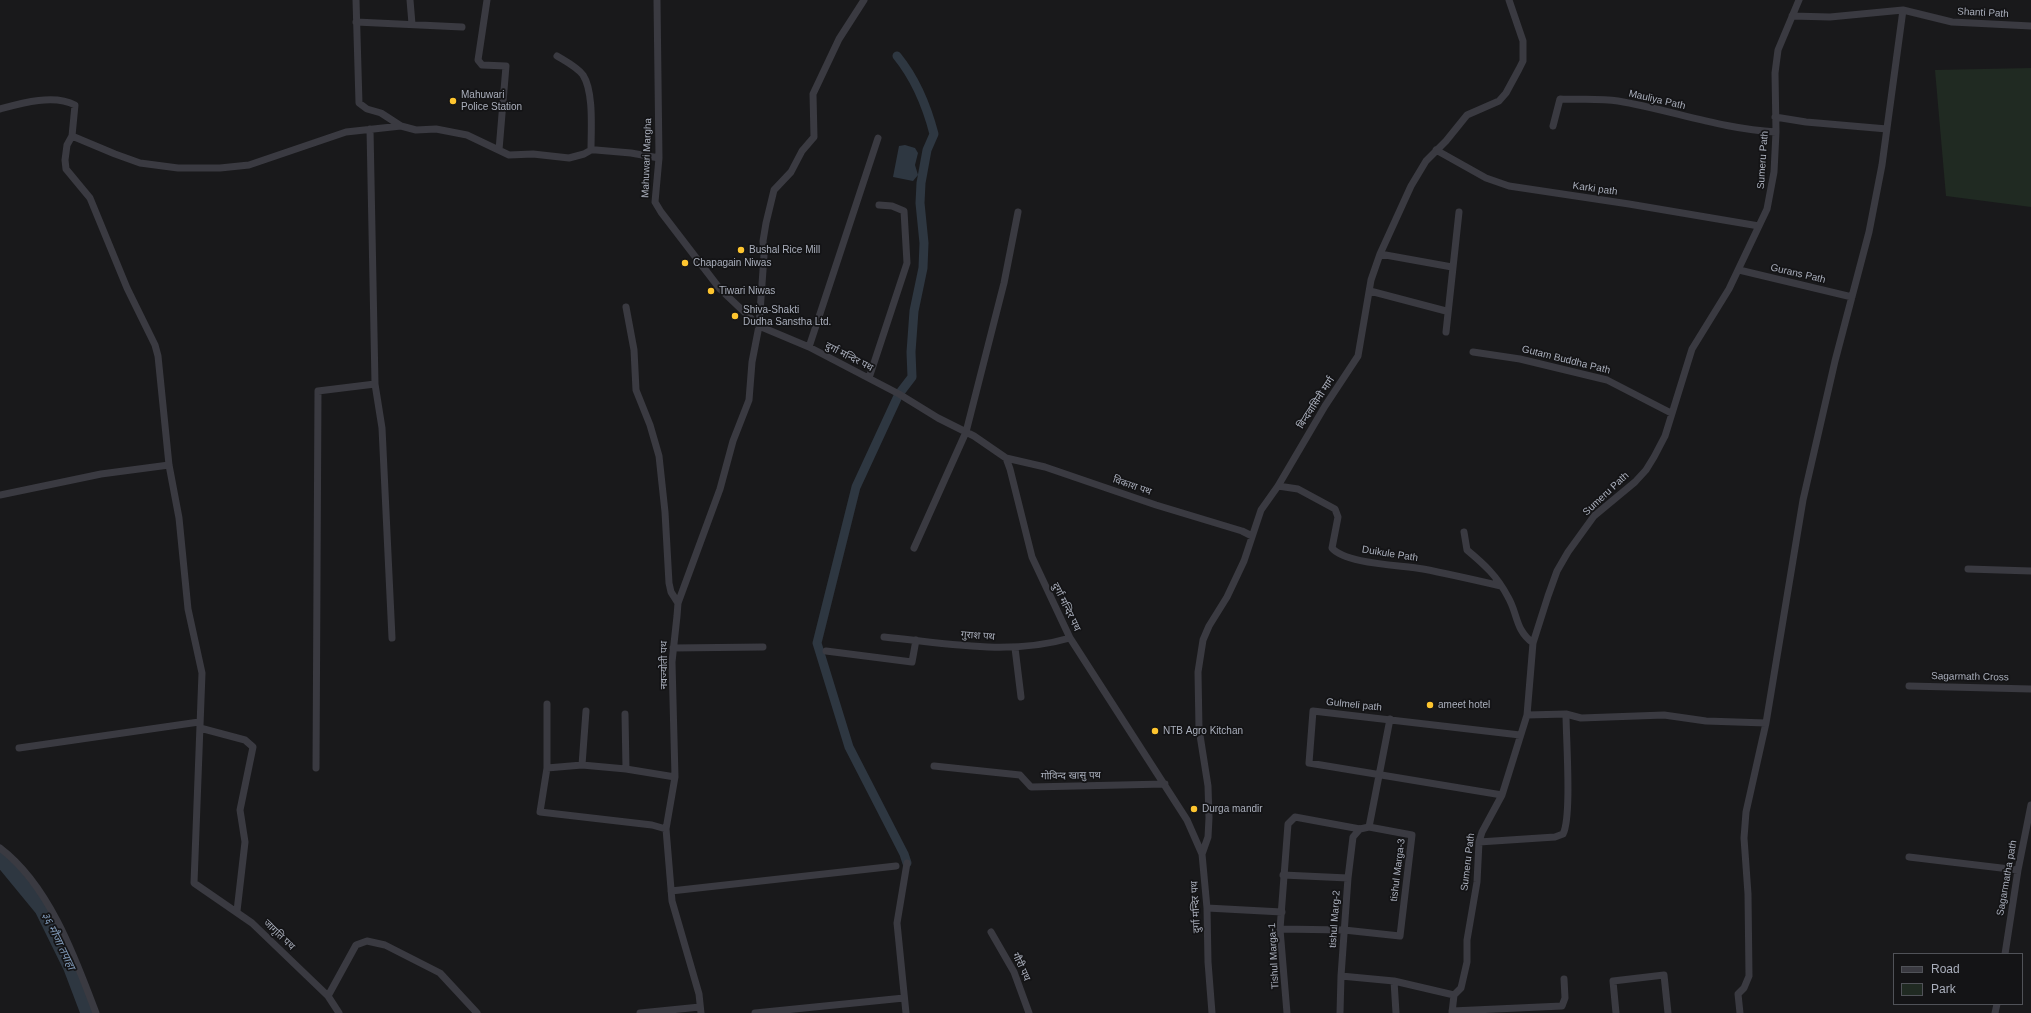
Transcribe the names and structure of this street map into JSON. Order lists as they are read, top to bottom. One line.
{"streets":{"street":["Shanti Path","Mauliya Path","Mahuwari Margha","Sumeru Path","Karki path","Gurans Path","दुर्गा मन्दिर पथ","Gutam Buddha Path","बिन्दवासिनी मार्ग","विकाश पथ","Duikule Path","गुराश पथ","नवज्योती पथ","Sagarmath Cross","Gulmeli path","गोविन्द खासु पथ","tishul Marga-3","Sagarmatha path","tishul Marg-2","जागृति पथ","Tishul Marga-1","गौरी पथ"]},"crossings":[["Shanti Path","Sumeru Path"],["Mauliya Path","Sumeru Path"],["Mahuwari Margha","दुर्गा मन्दिर पथ"],["Mahuwari Margha","नवज्योती पथ"],["Sumeru Path","Karki path"],["Sumeru Path","Gurans Path"],["Sumeru Path","Gutam Buddha Path"],["Sumeru Path","Gulmeli path"],["Karki path","बिन्दवासिनी मार्ग"],["दुर्गा मन्दिर पथ","बिन्दवासिनी मार्ग"],["दुर्गा मन्दिर पथ","विकाश पथ"],["दुर्गा मन्दिर पथ","गुराश पथ"],["दुर्गा मन्दिर पथ","नवज्योती पथ"],["दुर्गा मन्दिर पथ","गोविन्द खासु पथ"],["बिन्दवासिनी मार्ग","विकाश पथ"],["बिन्दवासिनी मार्ग","Duikule Path"],["tishul Marga-3","tishul Marg-2"],["tishul Marga-3","Tishul Marga-1"],["tishul Marg-2","Tishul Marga-1"]],"water":["३६ मौजा तपाहा"],"places":["Mahuwari Police Station","Bushal Rice Mill","Chapagain Niwas","Tiwari Niwas","Shiva-Shakti Dudha Sanstha Ltd.","ameet hotel","NTB Agro Kitchan","Durga mandir"],"legend":["Road","Park"]}
